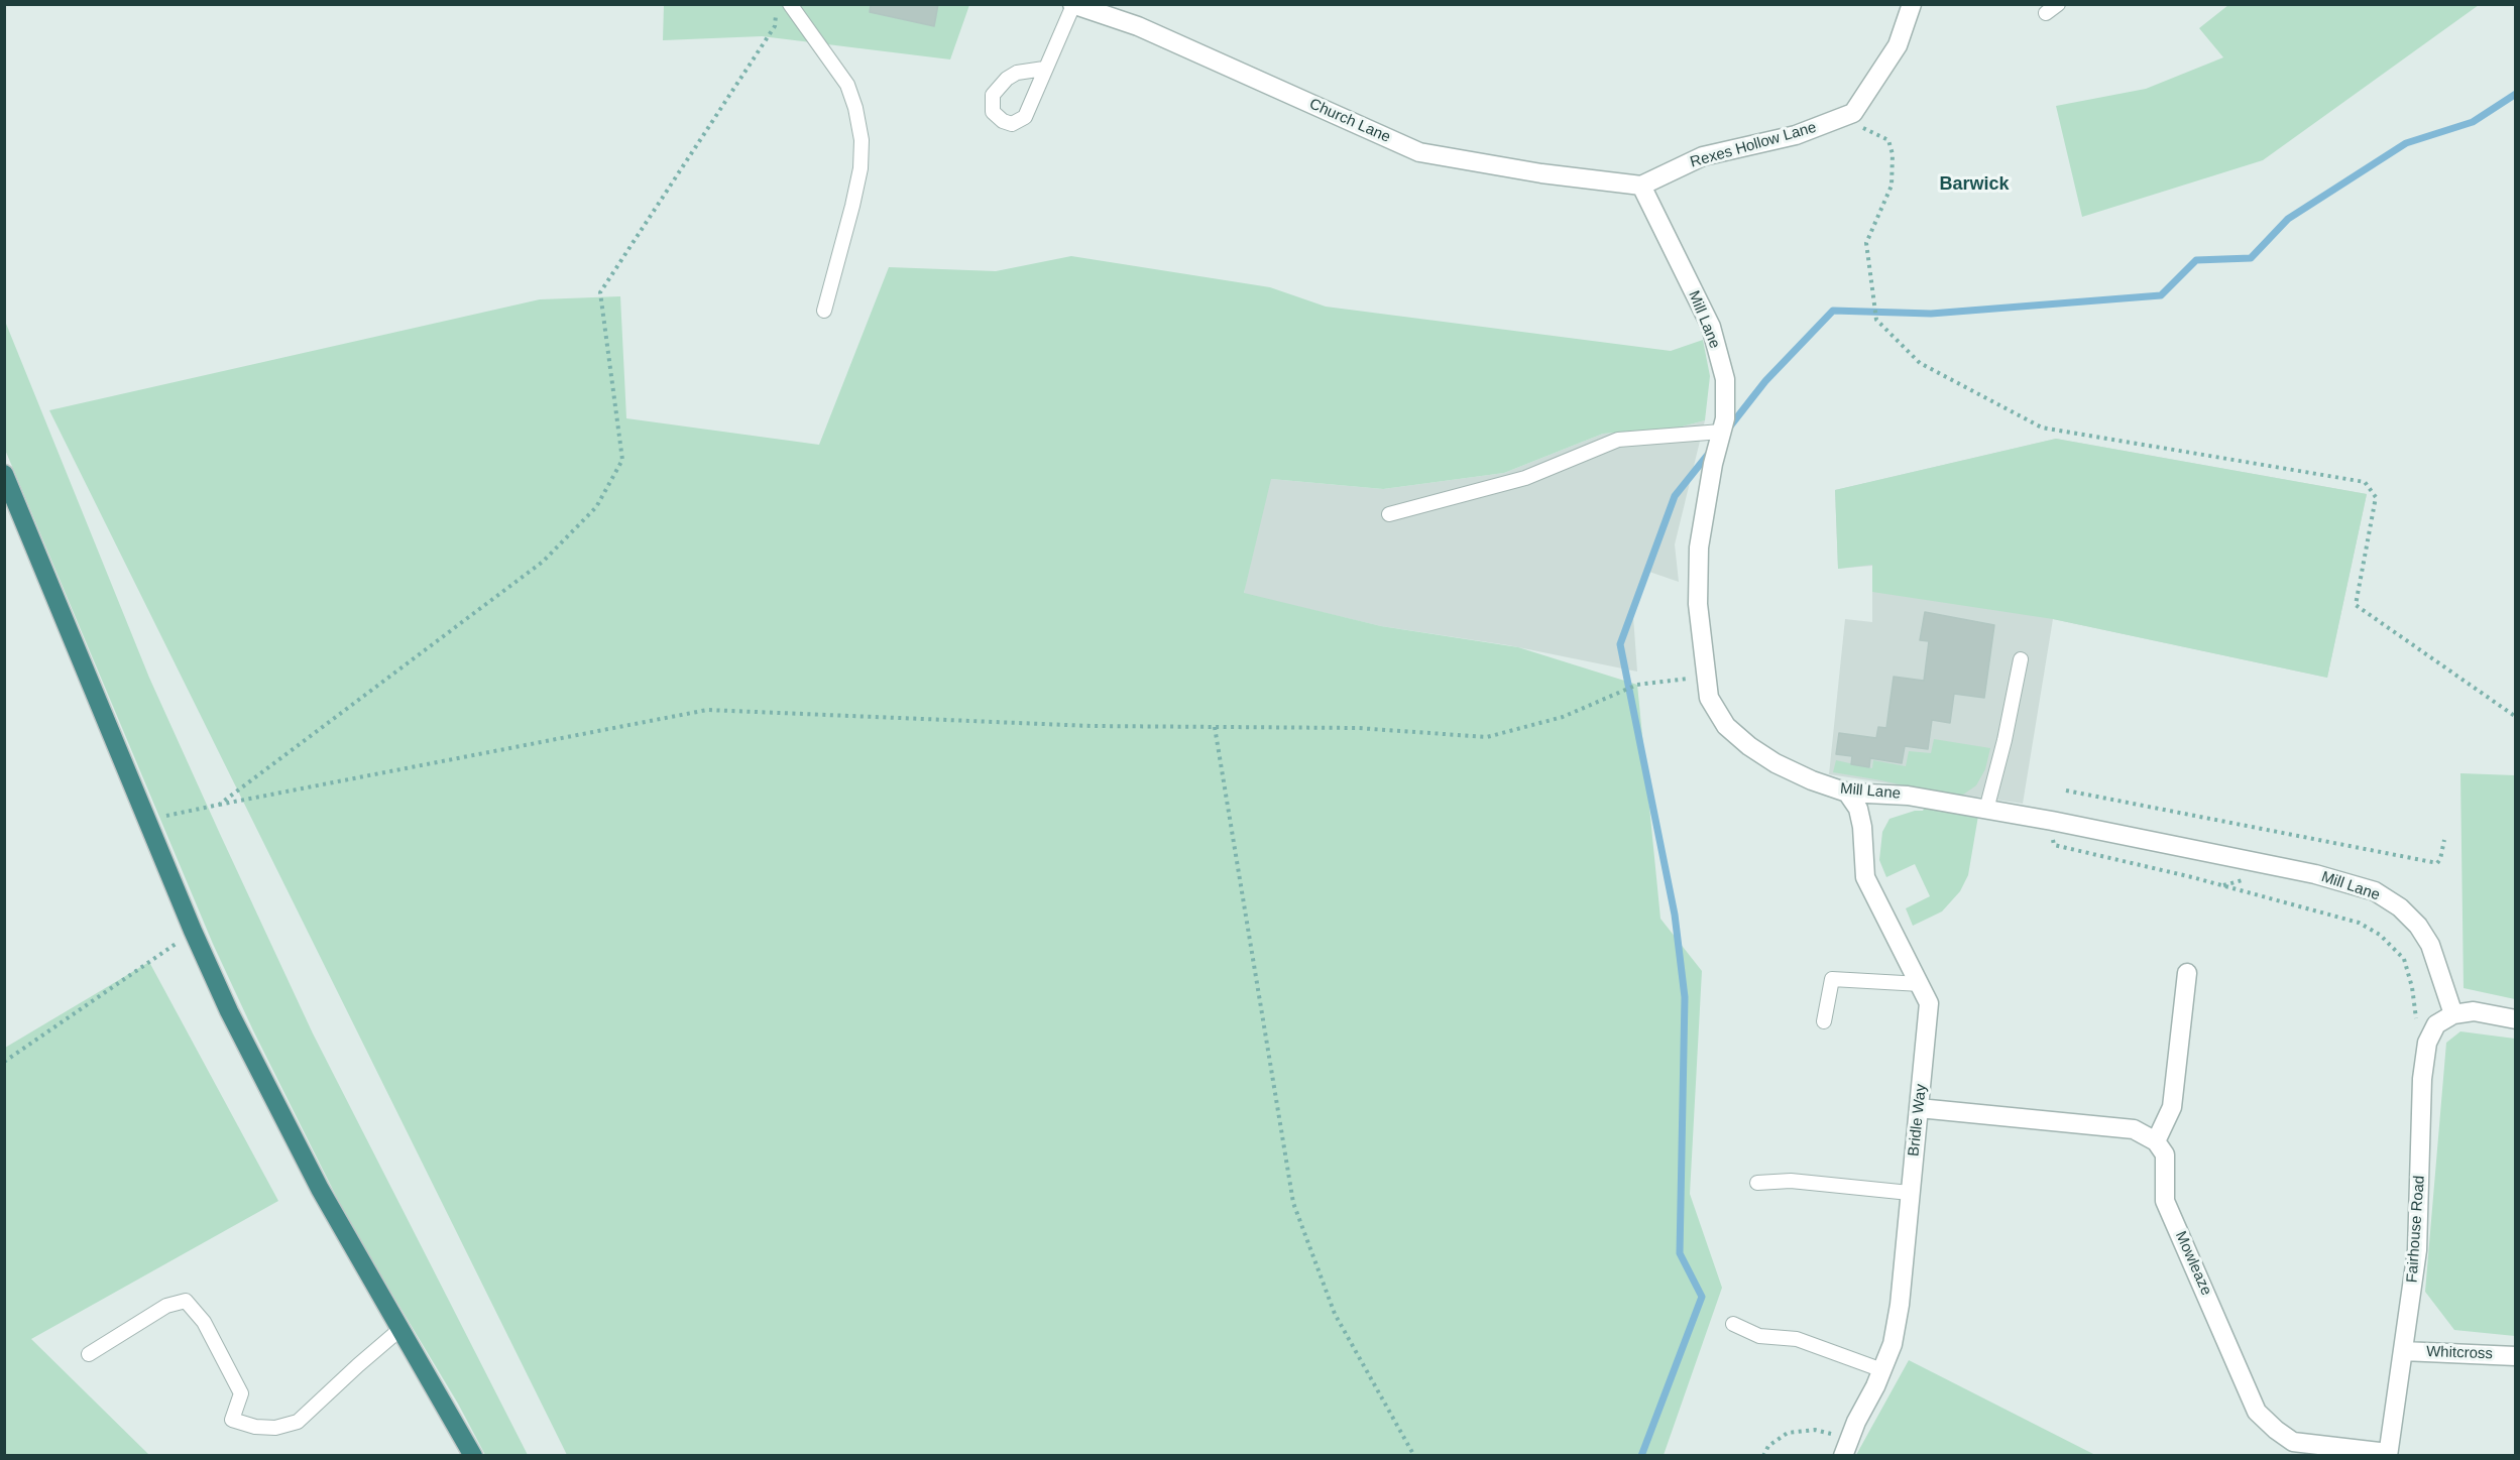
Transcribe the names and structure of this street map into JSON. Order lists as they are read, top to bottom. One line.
{"streets":{"street":["Church Lane","Rexes Hollow Lane","Mill Lane","Bridle Way","Fairhouse Road","Mowleaze","Whitcross"]},"crossings":[["Church Lane","Rexes Hollow Lane"],["Church Lane","Mill Lane"],["Rexes Hollow Lane","Mill Lane"],["Mill Lane","Bridle Way"],["Fairhouse Road","Mowleaze"],["Fairhouse Road","Whitcross"]],"districts":["Barwick"]}
